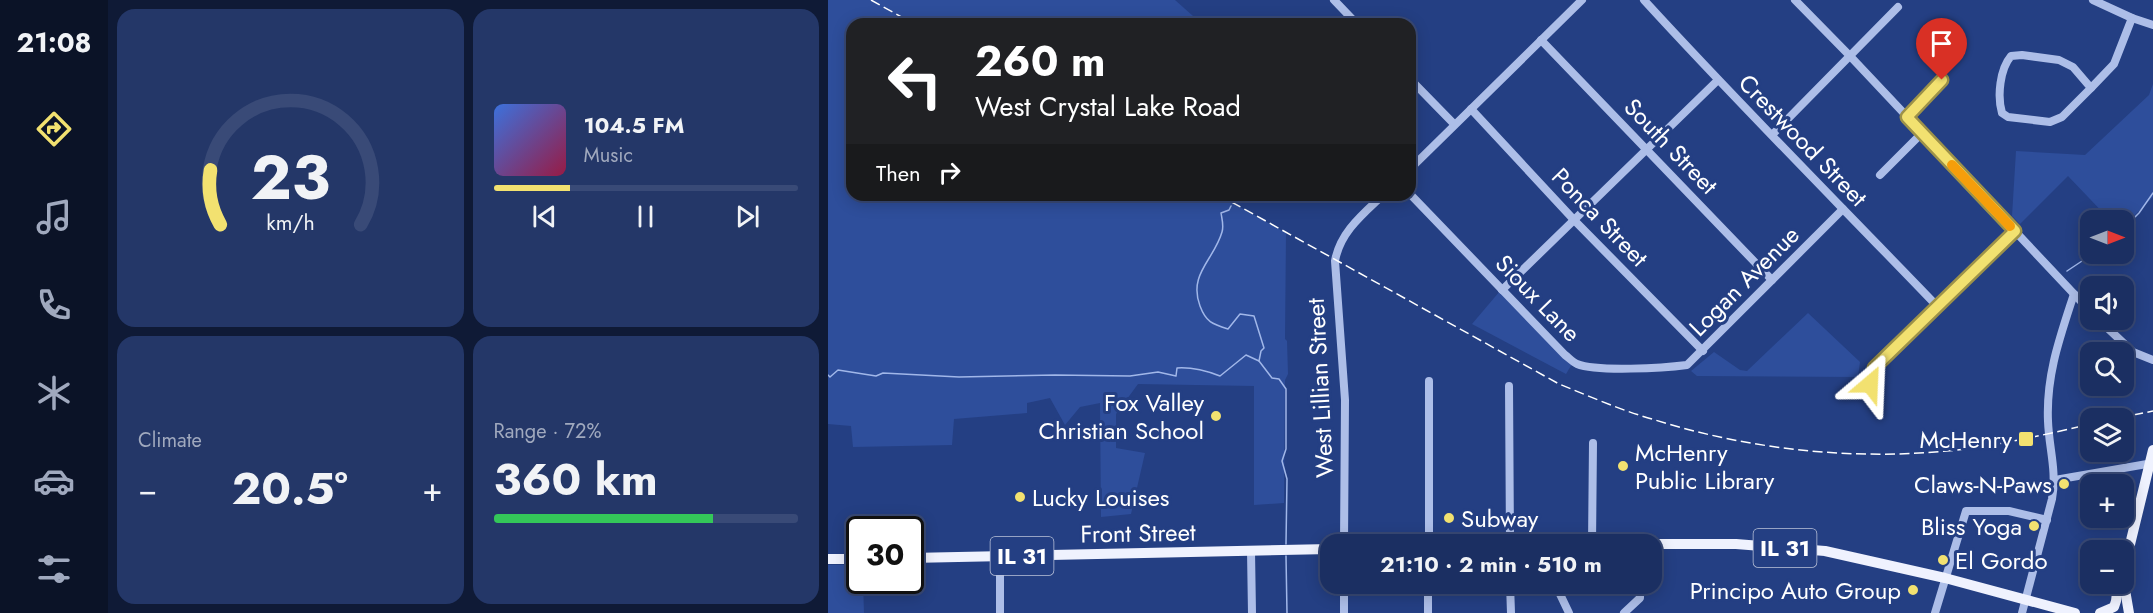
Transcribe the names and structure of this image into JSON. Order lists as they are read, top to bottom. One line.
{"streets":{"main road":["Front Street","IL 31"],"street":["Crestwood Street","South Street","Ponca Street","Logan Avenue","Sioux Lane","West Lillian Street"]},"crossings":[["Crestwood Street","Logan Avenue"],["South Street","Logan Avenue"],["Ponca Street","Logan Avenue"],["Logan Avenue","Sioux Lane"]],"places":{"other":["Fox Valley Christian School","McHenry Public Library","Claws-N-Paws","Lucky Louises","Subway","Bliss Yoga","El Gordo","Principo Auto Group"],"transit":["McHenry"]},"north":"right","page":{"tabs":"21:08","turn":["260 m","West Crystal Lake Road"],"song":["104.5 FM","Music"],"then":"Then","map_buttons":["+","−"],"tile":["Climate",["Range · 72%","360 km"]],"heat":["−","20.5°","+"],"limit":"30","trip":"21:10 · 2 min · 510 m","gauge":["23","km/h"]}}
